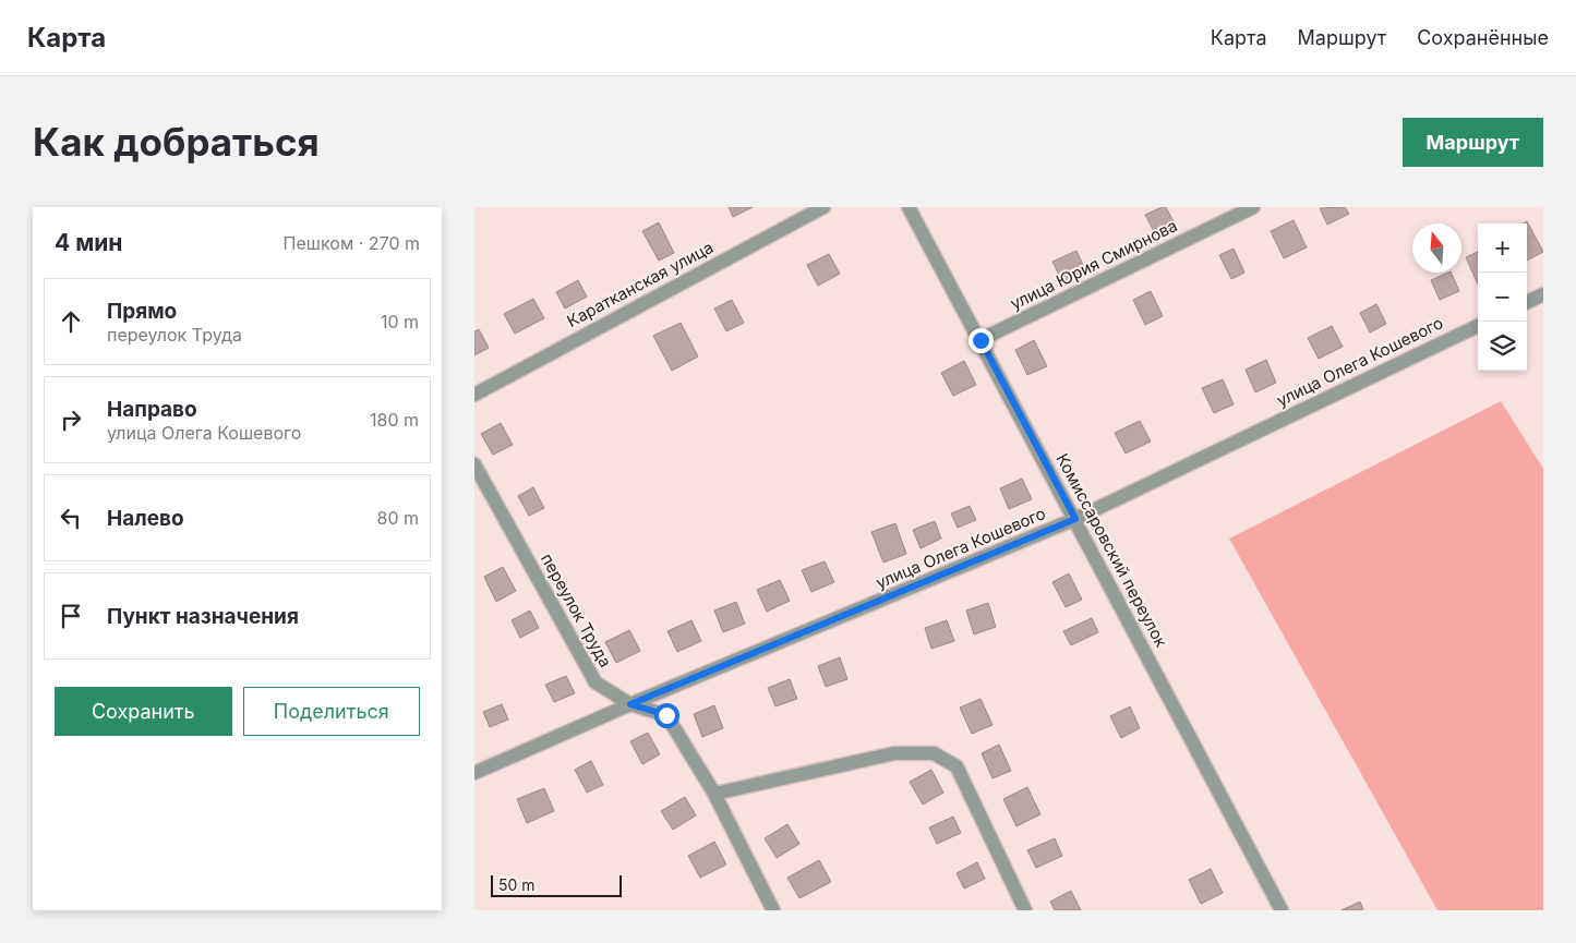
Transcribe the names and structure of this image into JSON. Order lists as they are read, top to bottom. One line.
{"streets":{"street":["улица Юрия Смирнова","Каратканская улица","улица Олега Кошевого","Комиссаровский переулок","переулок Труда"]},"crossings":[["улица Юрия Смирнова","Комиссаровский переулок"],["улица Олега Кошевого","Комиссаровский переулок"],["улица Олега Кошевого","переулок Труда"]],"scale_bar":"50 m","north":"top","page":{"header":"Карта","nav":["Карта","Маршрут","Сохранённые"],"buttons":["Маршрут",["Сохранить","Поделиться"]],"title":"Как добраться","heading":["4 мин","Пешком · 270 m"],"map_buttons":["+","−"],"list":[["Прямо","переулок Труда","10 m"],["Направо","улица Олега Кошевого","180 m"],["Налево","80 m"],"Пункт назначения"],"scale":"50 m"}}
